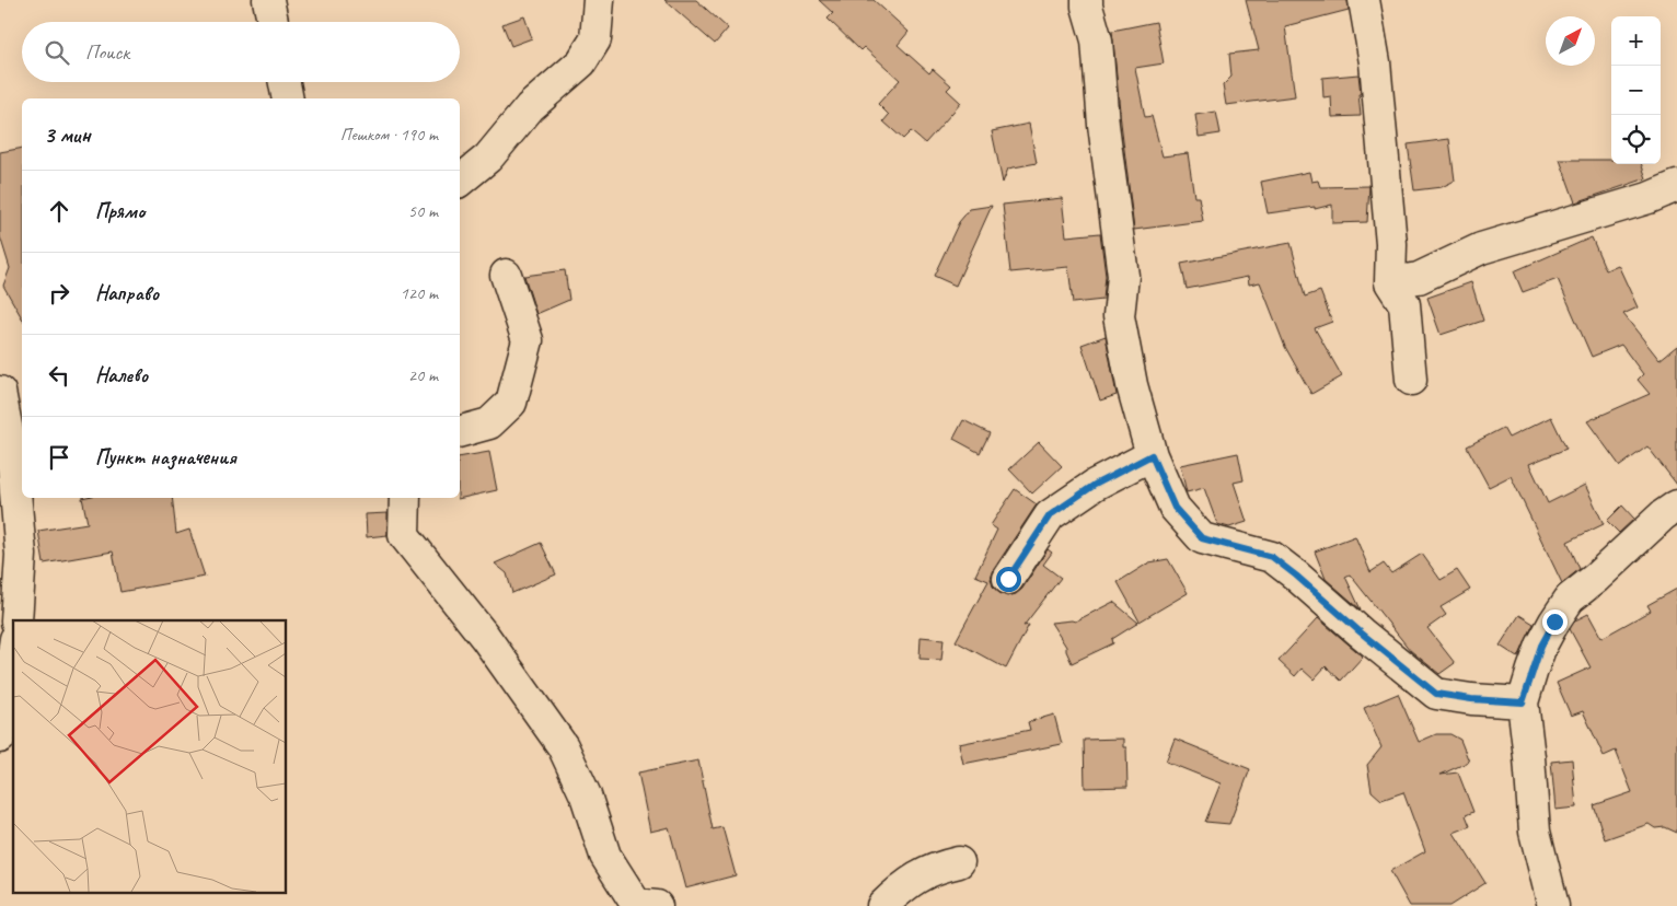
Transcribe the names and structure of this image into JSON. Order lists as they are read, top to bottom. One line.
{"north":"top right","page":{"map_buttons":["+","−"],"search":"Поиск","heading":["3 мин","Пешком · 190 m"],"list":[["Прямо","50 m"],["Направо","120 m"],["Налево","20 m"],"Пункт назначения"]}}
